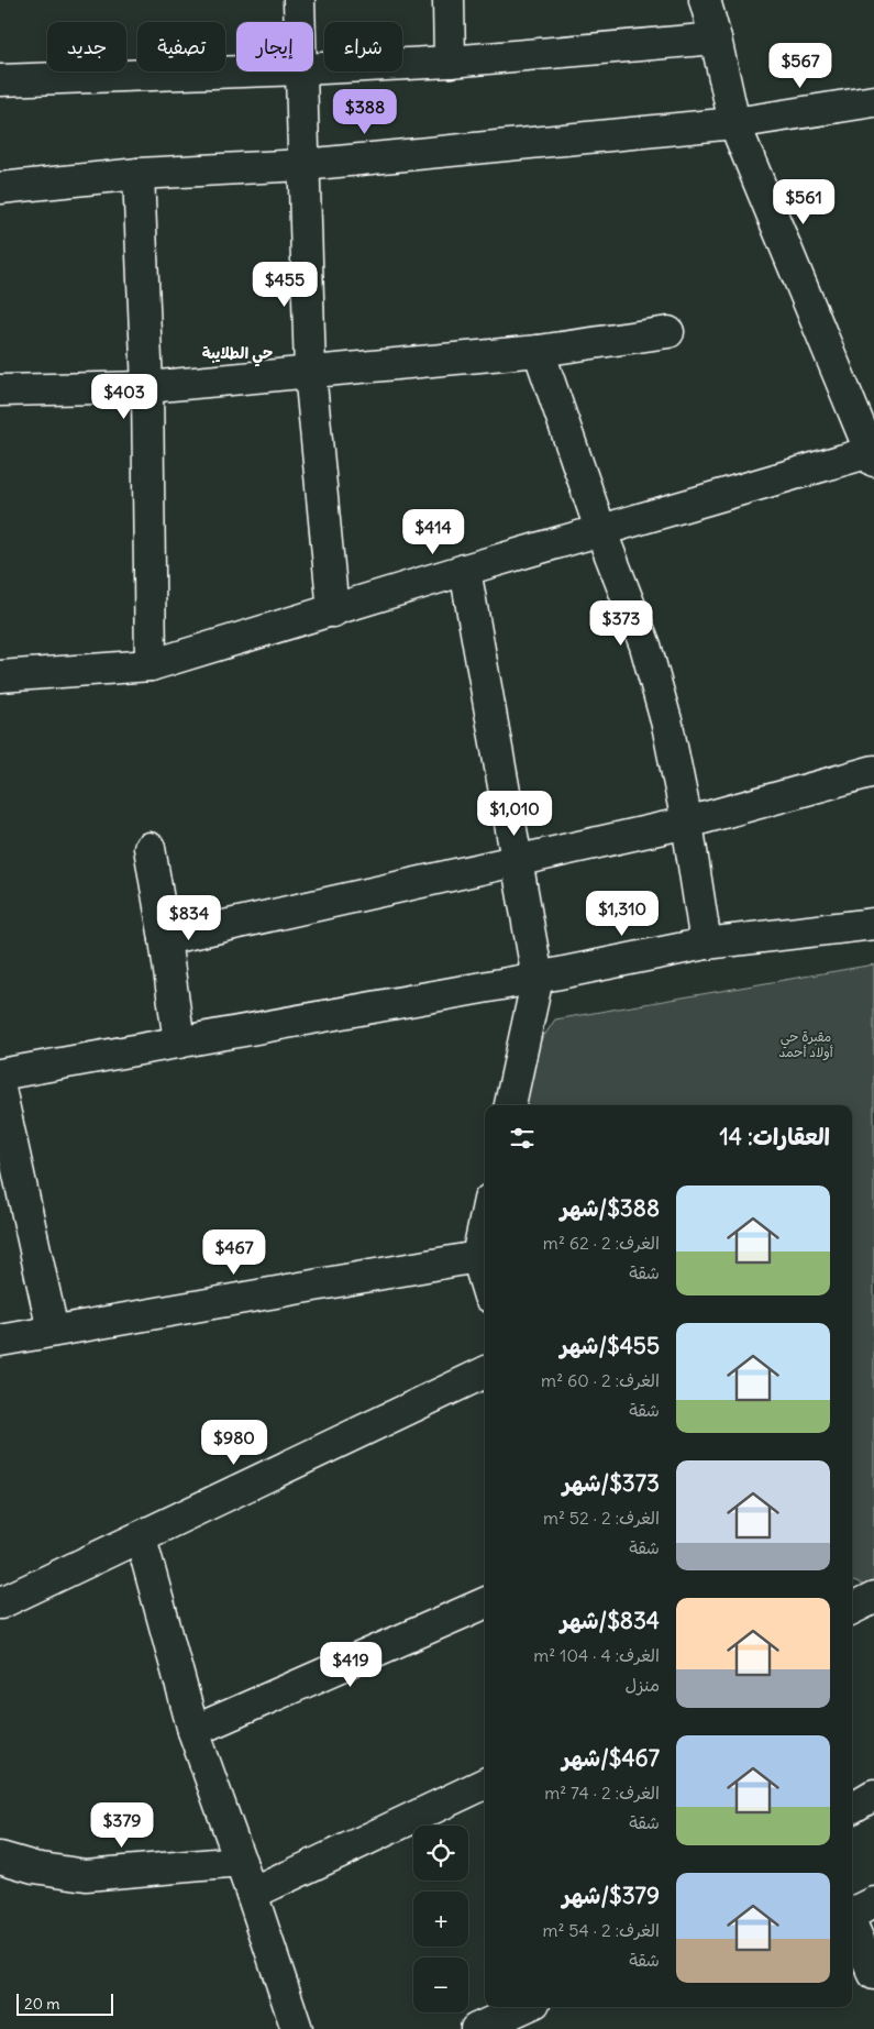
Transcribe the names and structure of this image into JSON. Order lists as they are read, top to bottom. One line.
{"districts":["حي الطلايبة"],"parks":["مقبرة حي أولاد أحمد"],"scale_bar":"20 m","page":{"chip":["شراء","إيجار","تصفية","جديد"],"price":["$567","$388","$561","$455","$403","$414","$373","$1,010","$1,310","$834","$467","$980","$419","$379"],"heading":"العقارات: 14","list":[{"name":"$388/شهر","note":"الغرف: 2 · 62 m² · شقة"},{"name":"$455/شهر","note":"الغرف: 2 · 60 m² · شقة"},{"name":"$373/شهر","note":"الغرف: 2 · 52 m² · شقة"},{"name":"$834/شهر","note":"الغرف: 4 · 104 m² · منزل"},{"name":"$467/شهر","note":"الغرف: 2 · 74 m² · شقة"},{"name":"$379/شهر","note":"الغرف: 2 · 54 m² · شقة"}],"map_buttons":["+","−"],"scale":"20 m"}}
